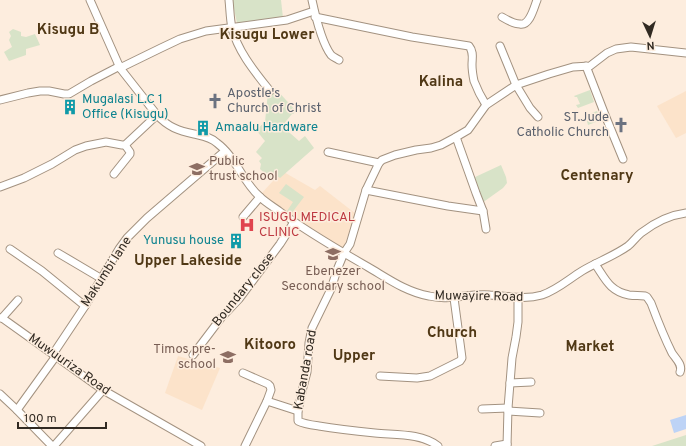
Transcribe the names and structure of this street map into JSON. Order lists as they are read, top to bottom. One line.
{"streets":{"street":["Makumbi lane","Boundary close","Muwayire Road","Muwuuriza Road","Kabanda road"]},"crossings":[["Makumbi lane","Muwayire Road"],["Makumbi lane","Muwuuriza Road"],["Boundary close","Muwayire Road"],["Muwayire Road","Kabanda road"]],"districts":["Kisugu B","Kisugu Lower","Kalina","Centenary","Upper Lakeside","Church","Kitooro","Market","Upper"],"places":{"church":["Apostle's Church of Christ","ST.Jude Catholic Church"],"building":["Mugalasi L.C 1 Office (Kisugu)","Amaalu Hardware","Yunusu house"],"school or university":["Public trust school","Ebenezer Secondary school","Timos pre- school"],"hospital":["ISUGU MEDICAL CLINIC"]},"scale_bar":"100 m","north":"bottom"}
